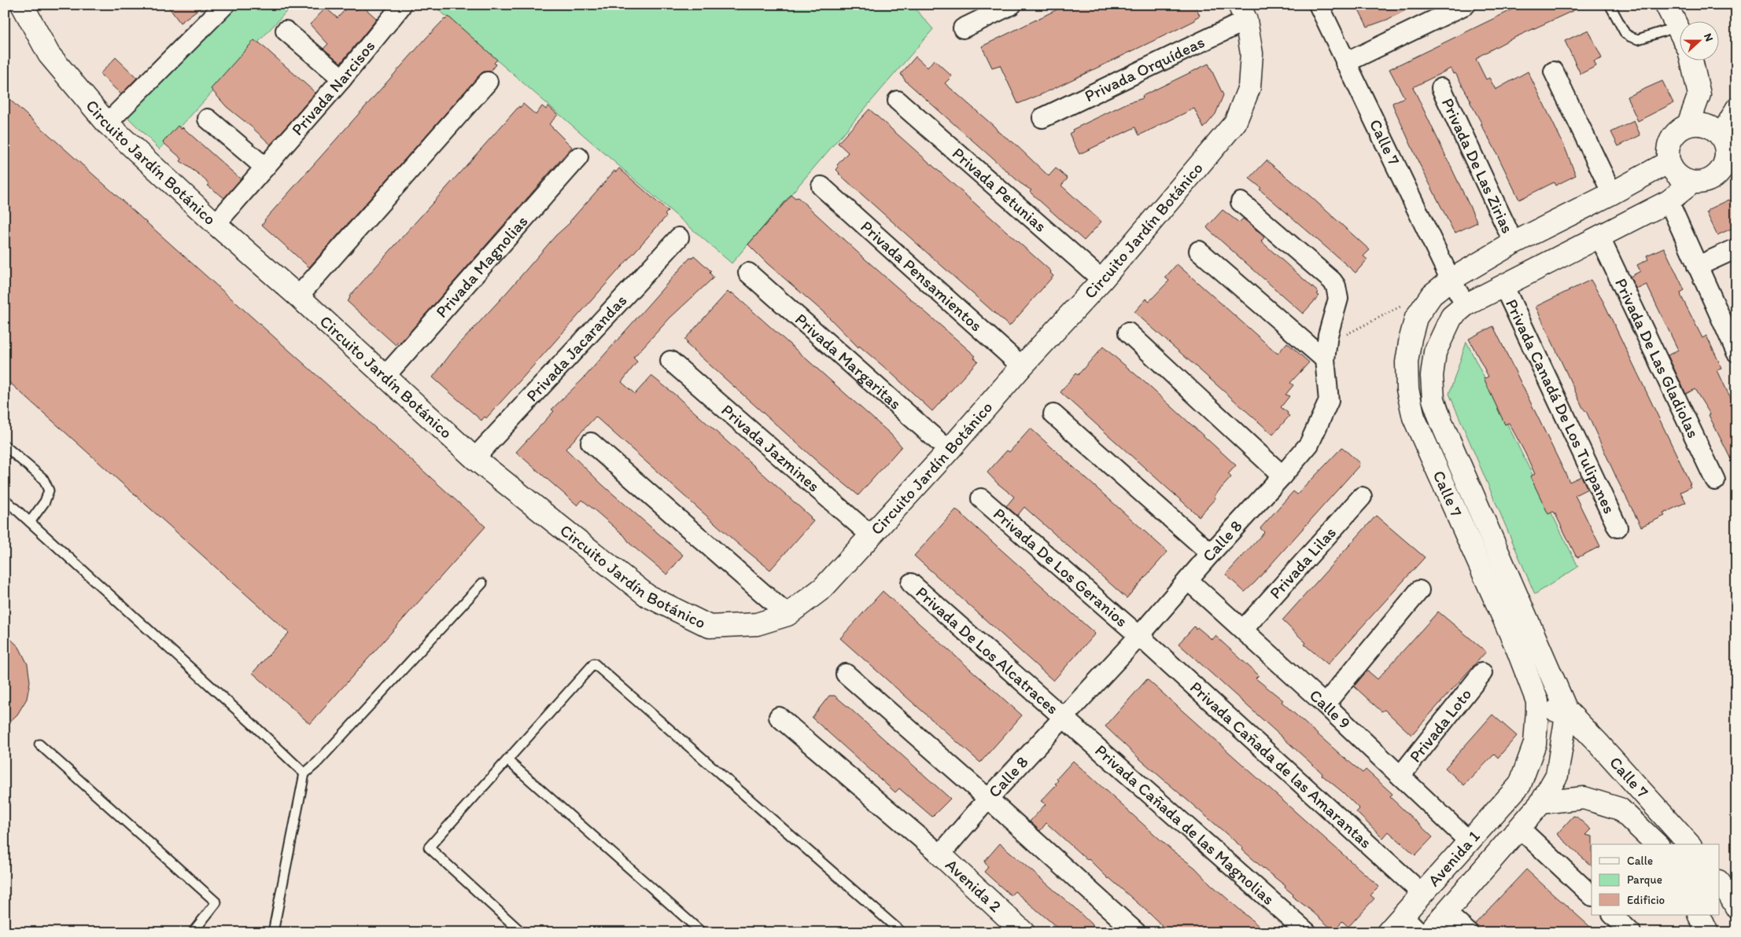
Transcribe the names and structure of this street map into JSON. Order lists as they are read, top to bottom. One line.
{"streets":{"main road":["Calle 7","Circuito Jardín Botánico","Avenida 1","Avenida 2"],"street":["Privada Orquídeas","Privada Narcisos","Privada De Las Zirias","Privada Petunias","Privada Magnolias","Privada Pensamientos","Privada Jacarandas","Privada De Las Gladiolas","Privada Margaritas","Privada Canadá De Los Tulipanes","Privada Jazmines","Calle 8","Privada Lilas","Privada De Los Geranios","Privada De Los Alcatraces","Calle 9","Privada Loto","Privada Cañada de las Amarantas","Privada Cañada de las Magnolias"]},"crossings":[["Privada Orquídeas","Circuito Jardín Botánico"],["Privada Narcisos","Circuito Jardín Botánico"],["Calle 7","Avenida 1"],["Circuito Jardín Botánico","Privada Petunias"],["Circuito Jardín Botánico","Privada Magnolias"],["Circuito Jardín Botánico","Privada Pensamientos"],["Circuito Jardín Botánico","Privada Jacarandas"],["Circuito Jardín Botánico","Privada Margaritas"],["Circuito Jardín Botánico","Privada Jazmines"],["Calle 8","Privada De Los Geranios"],["Calle 8","Privada De Los Alcatraces"],["Calle 8","Calle 9"],["Calle 8","Privada Cañada de las Amarantas"],["Calle 8","Privada Cañada de las Magnolias"],["Calle 8","Avenida 2"],["Privada Lilas","Calle 9"],["Privada De Los Geranios","Privada Cañada de las Amarantas"],["Privada De Los Alcatraces","Privada Cañada de las Magnolias"],["Calle 9","Privada Loto"],["Calle 9","Avenida 1"],["Privada Cañada de las Amarantas","Avenida 1"]],"legend":["Calle","Parque","Edificio"],"north":"right"}
